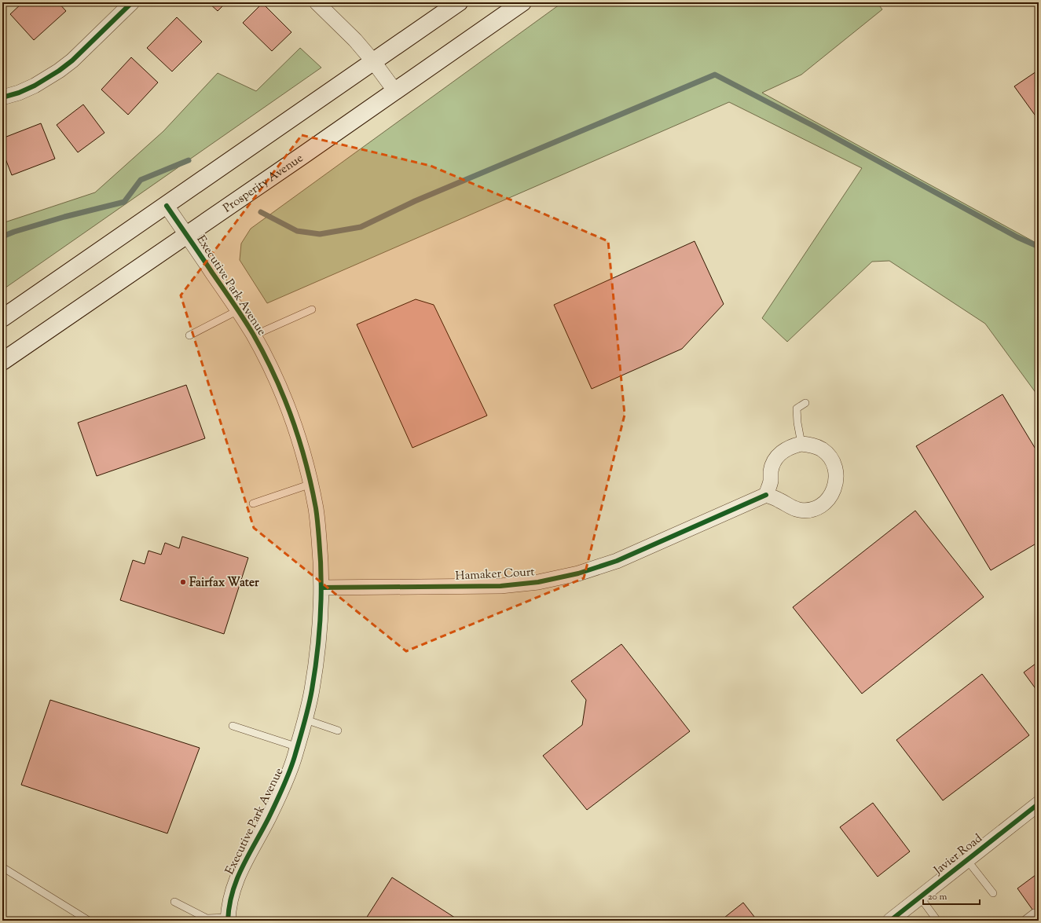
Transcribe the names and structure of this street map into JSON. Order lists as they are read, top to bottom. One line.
{"streets":{"main road":["Prosperity Avenue"],"street":["Executive Park Avenue","Hamaker Court","Javier Road"]},"crossings":[["Prosperity Avenue","Executive Park Avenue"],["Executive Park Avenue","Hamaker Court"]],"places":["Fairfax Water"],"scale_bar":"20 m"}
